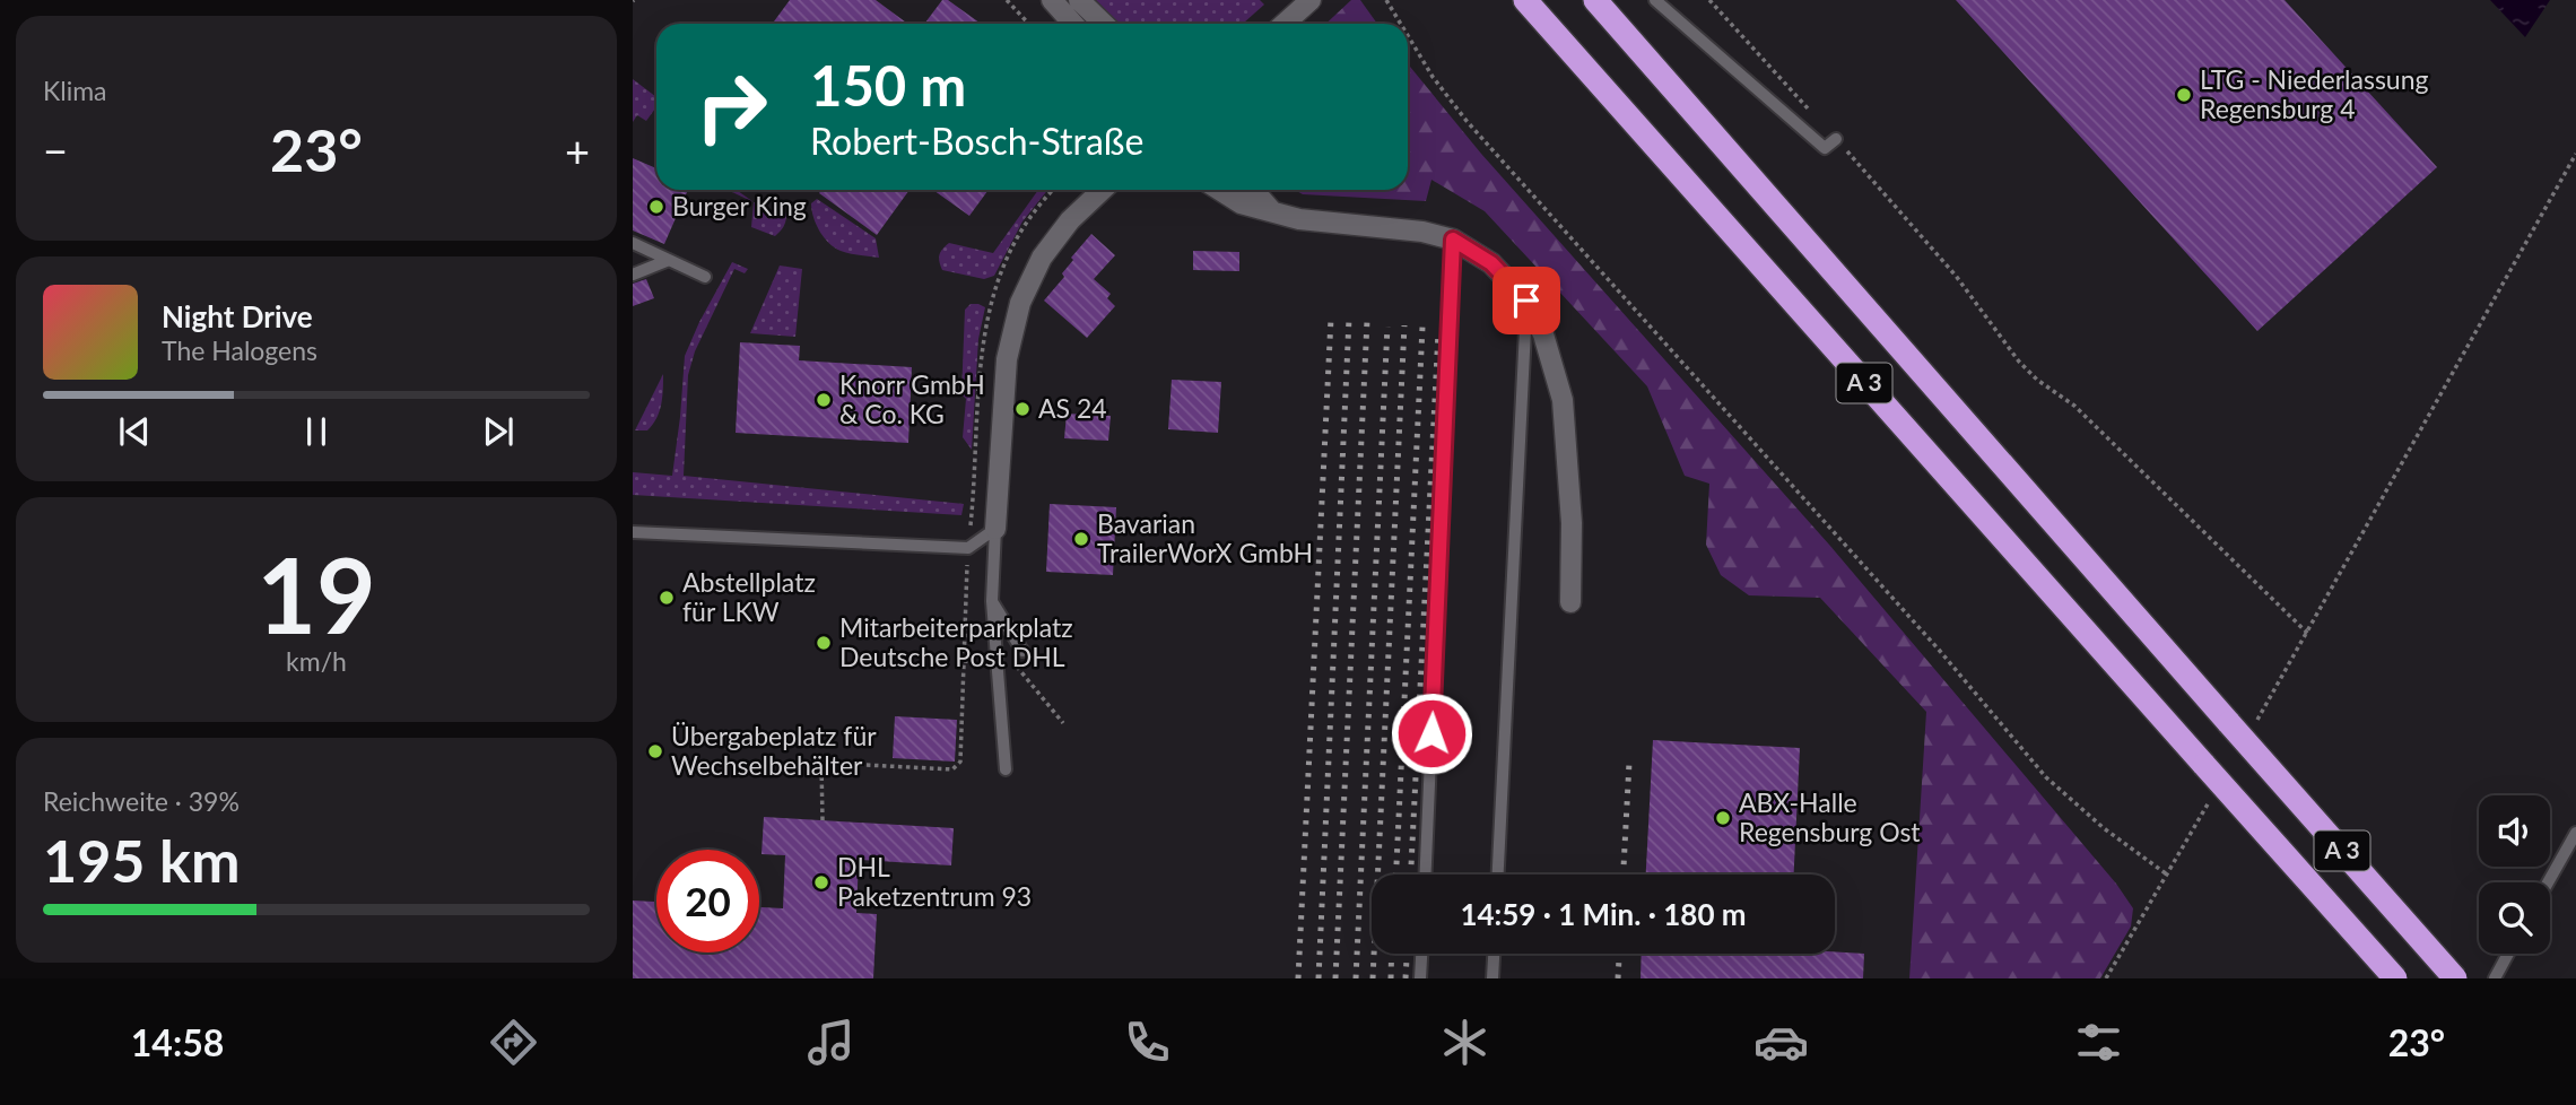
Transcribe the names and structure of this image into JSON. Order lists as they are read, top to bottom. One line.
{"streets":{"highway":["A 3"]},"places":["LTG - Niederlassung Regensburg 4","Burger King","Knorr GmbH & Co. KG","AS 24","Bavarian TrailerWorX GmbH","Abstellplatz für LKW","Mitarbeiterparkplatz Deutsche Post DHL","Übergabeplatz für Wechselbehälter","ABX-Halle Regensburg Ost","DHL Paketzentrum 93"],"page":{"tile":["Klima",["19","km/h"],["Reichweite · 39%","195 km"]],"turn":["150 m","Robert-Bosch-Straße"],"heat":["−","23°","+"],"song":["Night Drive","The Halogens"],"limit":"20","trip":"14:59 · 1 Min. · 180 m","tabs":["14:58","23°"]}}
